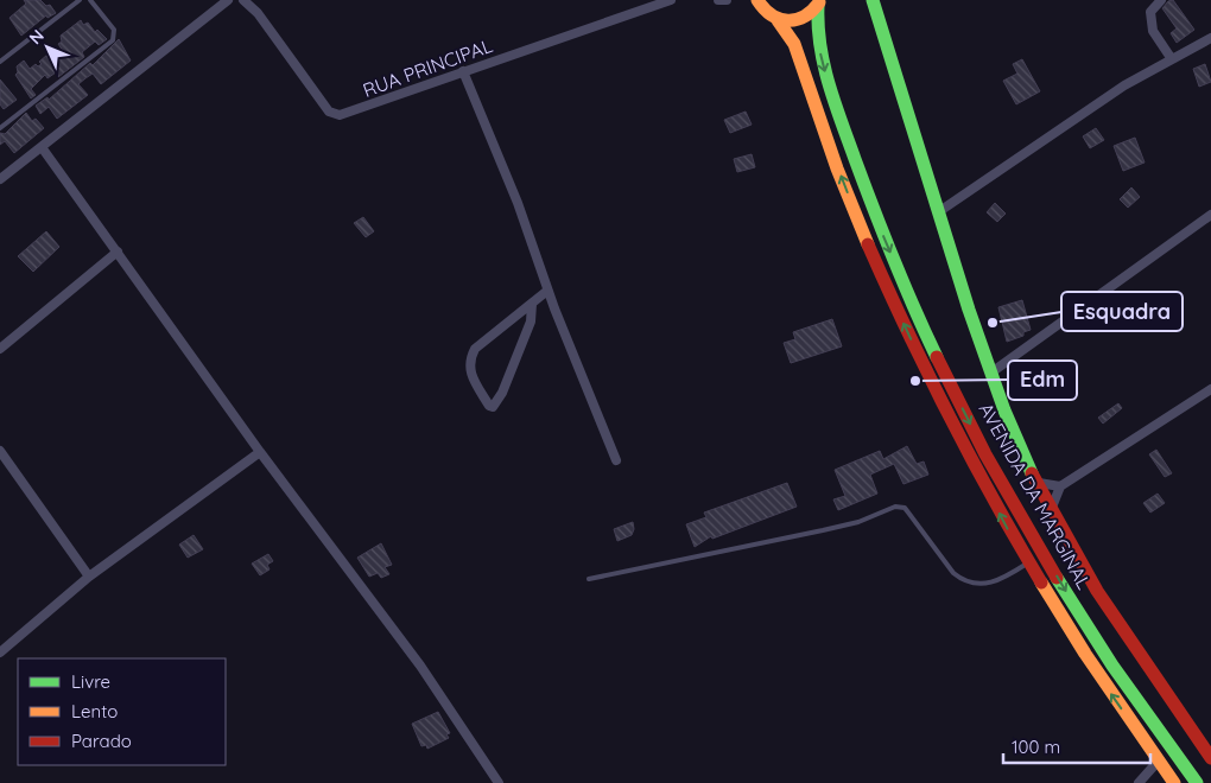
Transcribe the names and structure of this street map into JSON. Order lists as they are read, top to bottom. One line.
{"streets":{"main road":["AVENIDA DA MARGINAL"],"street":["RUA PRINCIPAL"]},"places":["Esquadra","Edm"],"legend":["Livre","Lento","Parado"],"scale_bar":"100 m","north":"top left"}
